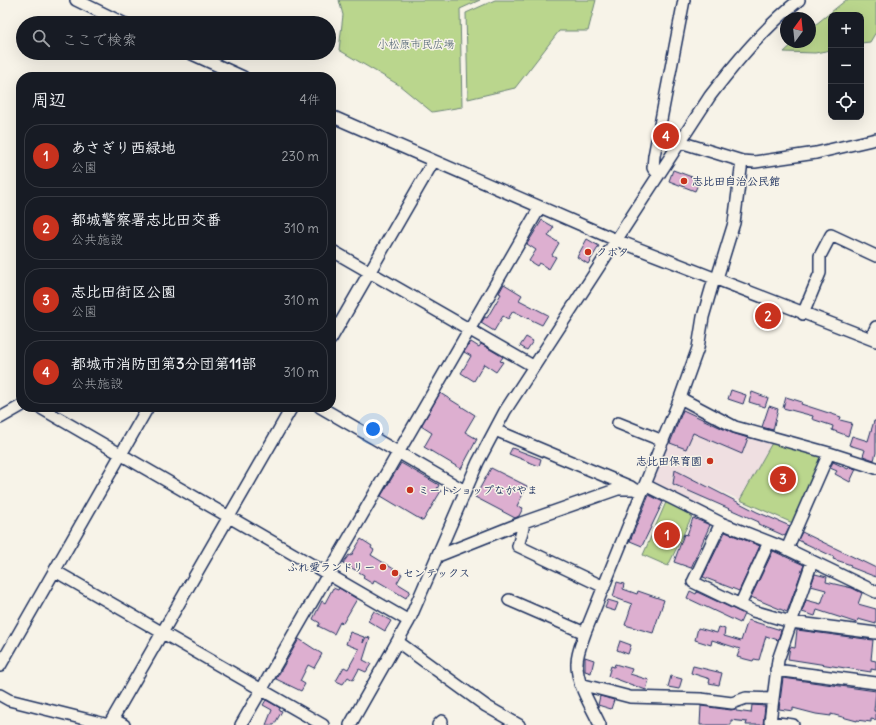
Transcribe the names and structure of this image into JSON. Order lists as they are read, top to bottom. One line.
{"parks":["小松原市民広場"],"places":["志比田自治公民館","クボタ","志比田保育園","ミートショップながやま","ふれ愛ランドリー","センテックス"],"north":"top","page":{"map_buttons":["+","−"],"search":"ここで検索","heading":["周辺","4件"],"pins":["4","2","3","1"],"list":[{"mark":"1","name":"あさぎり西緑地","note":"公園","value":"230 m"},{"mark":"2","name":"都城警察署志比田交番","note":"公共施設","value":"310 m"},{"mark":"3","name":"志比田街区公園","note":"公園","value":"310 m"},{"mark":"4","name":"都城市消防団第3分団第11部","note":"公共施設","value":"310 m"}]}}
